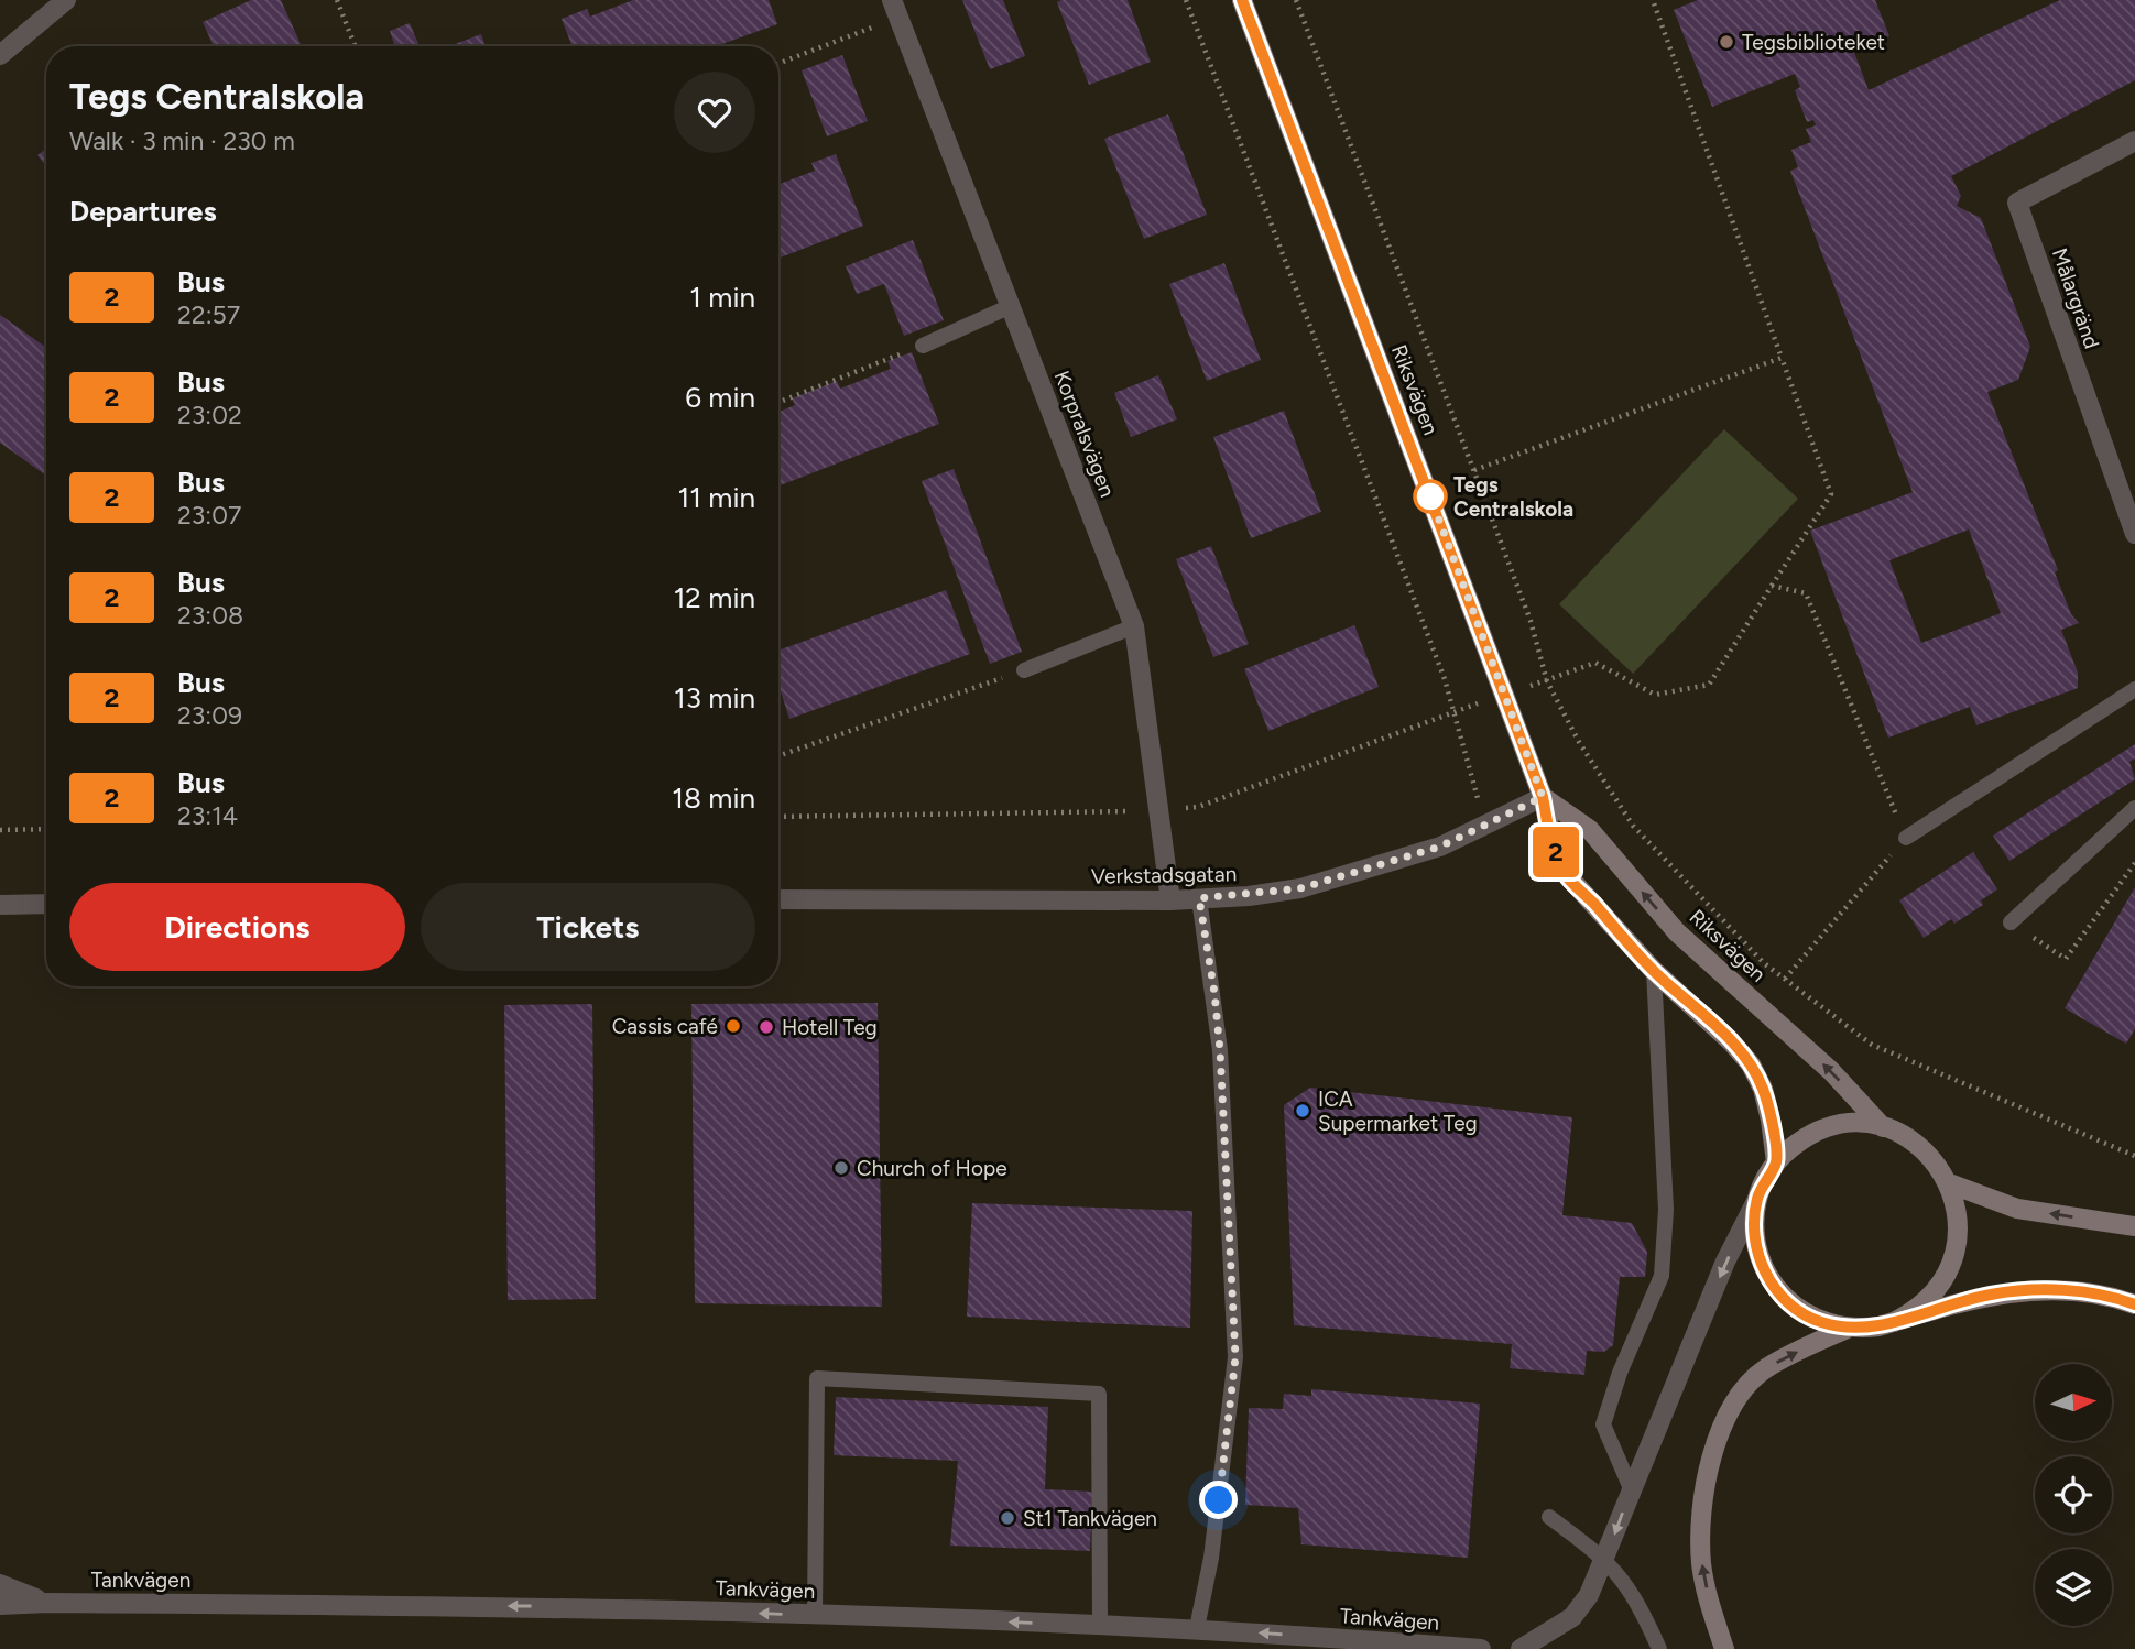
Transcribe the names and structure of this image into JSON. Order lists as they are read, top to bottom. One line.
{"streets":{"street":["Målargränd","Riksvägen","Korpralsvägen","Verkstadsgatan","Tankvägen"]},"crossings":[["Riksvägen","Verkstadsgatan"],["Korpralsvägen","Verkstadsgatan"]],"one_way":["Tankvägen"],"places":["Tegsbiblioteket","Tegs Centralskola","Cassis café","Hotell Teg","ICA Supermarket Teg","Church of Hope","St1 Tankvägen"],"lines":["bus line 2"],"north":"right","page":{"on_map":"2","heading":[["Tegs Centralskola","Walk · 3 min · 230 m"],"Departures"],"list":[{"mark":"2","name":"Bus","note":"22:57","value":"1 min"},{"mark":"2","name":"Bus","note":"23:02","value":"6 min"},{"mark":"2","name":"Bus","note":"23:07","value":"11 min"},{"mark":"2","name":"Bus","note":"23:08","value":"12 min"},{"mark":"2","name":"Bus","note":"23:09","value":"13 min"},{"mark":"2","name":"Bus","note":"23:14","value":"18 min"}],"buttons":["Directions","Tickets"]}}
